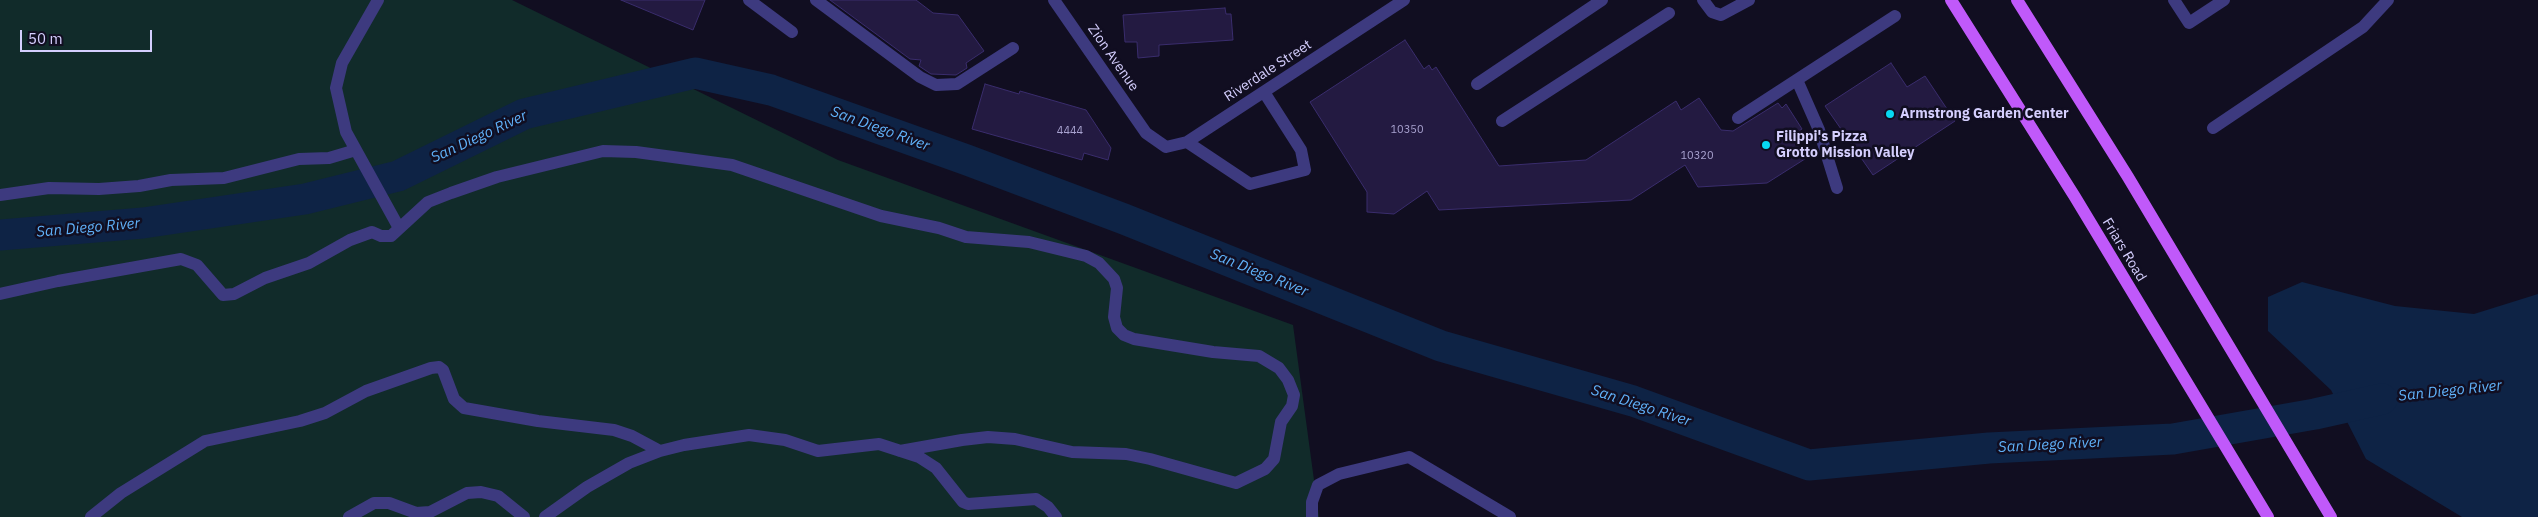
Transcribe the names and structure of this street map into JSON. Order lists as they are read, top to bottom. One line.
{"streets":{"main road":["Friars Road"],"street":["Zion Avenue","Riverdale Street"]},"crossings":[["Zion Avenue","Riverdale Street"]],"water":["San Diego River"],"places":["Armstrong Garden Center","Filippi's Pizza Grotto Mission Valley"],"house_numbers":["10350","4444","10320"],"scale_bar":"50 m"}
